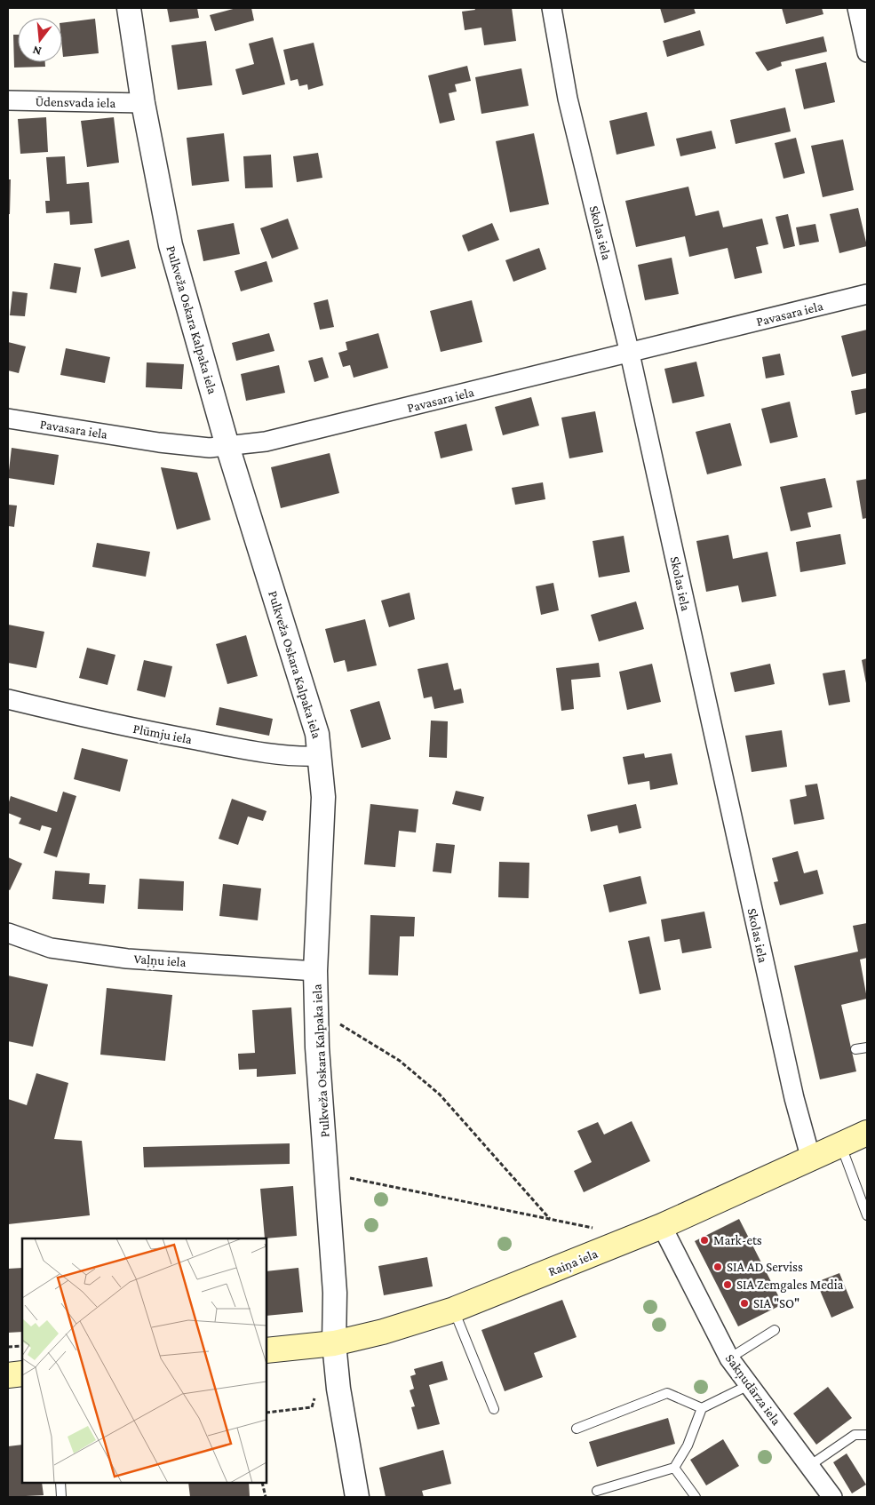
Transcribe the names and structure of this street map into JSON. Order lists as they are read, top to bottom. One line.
{"streets":{"main road":["Raiņa iela"],"street":["Ūdensvada iela","Skolas iela","Pavasara iela","Pulkveža Oskara Kalpaka iela","Plūmju iela","Vaļņu iela","Sakņudārza iela"]},"crossings":[["Ūdensvada iela","Pulkveža Oskara Kalpaka iela"],["Skolas iela","Pavasara iela"],["Skolas iela","Raiņa iela"],["Pavasara iela","Pulkveža Oskara Kalpaka iela"],["Pulkveža Oskara Kalpaka iela","Plūmju iela"],["Pulkveža Oskara Kalpaka iela","Vaļņu iela"],["Pulkveža Oskara Kalpaka iela","Raiņa iela"],["Raiņa iela","Sakņudārza iela"]],"places":["Mark-ets","SIA AD Serviss","SIA Zemgales Media","SIA \"SO\""],"north":"bottom"}
